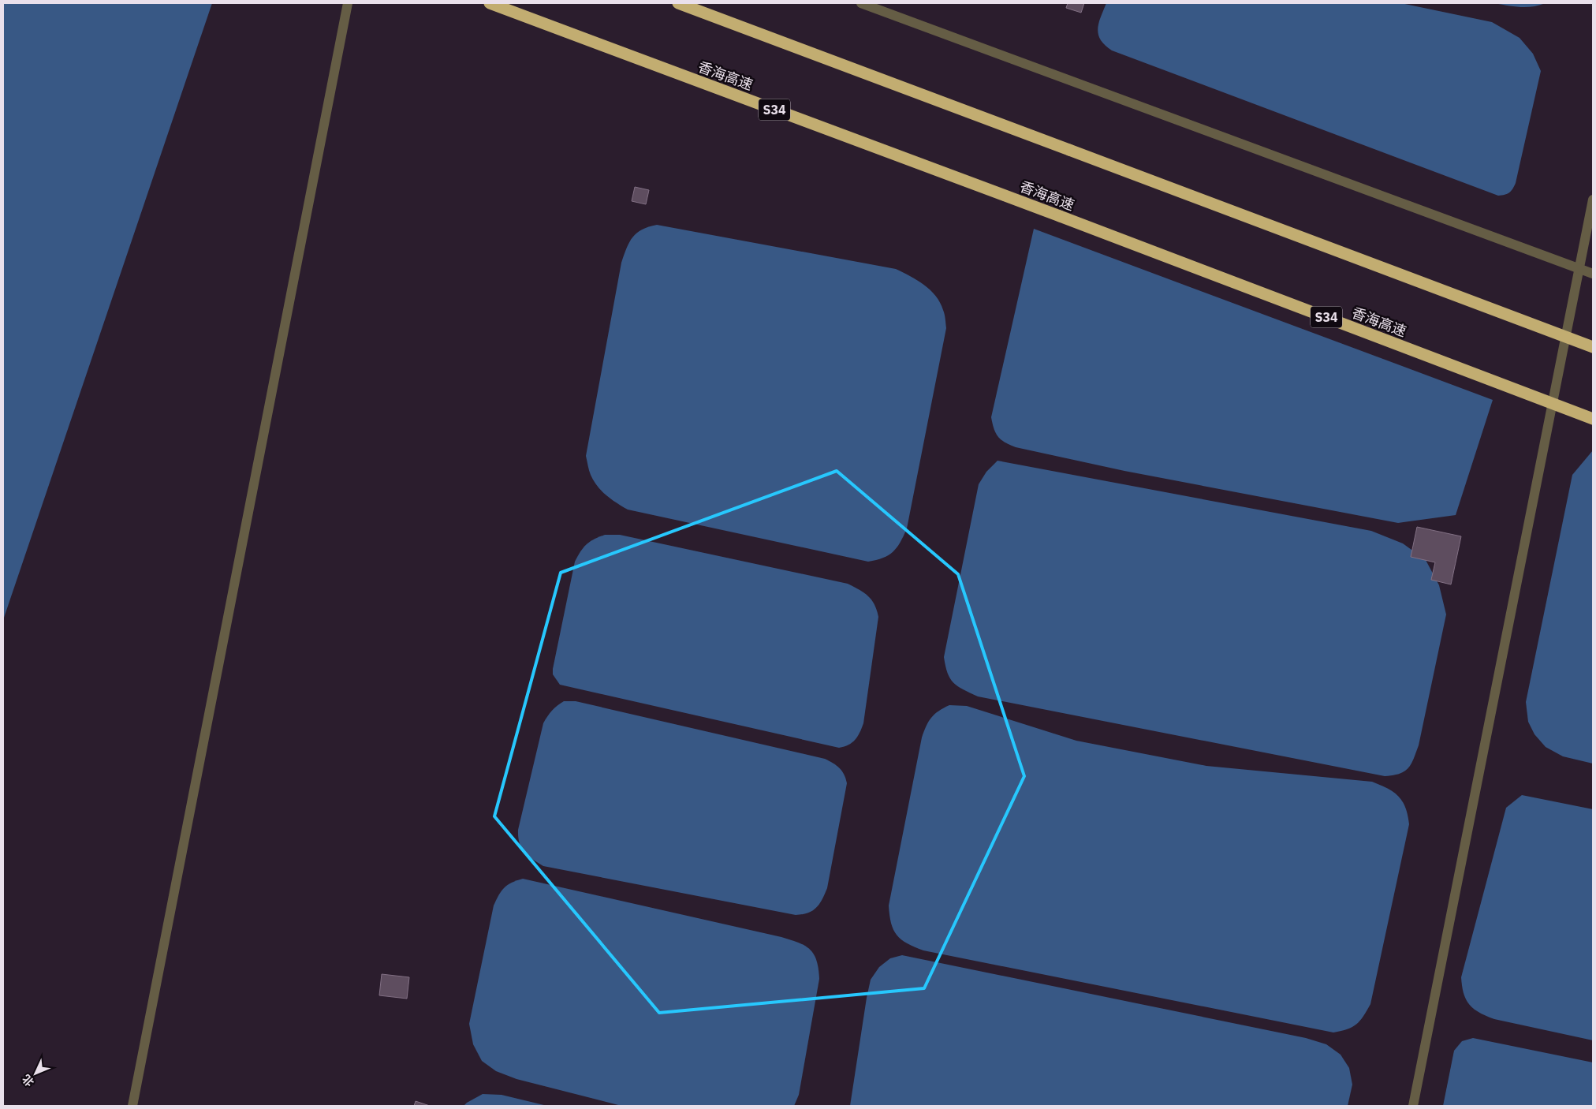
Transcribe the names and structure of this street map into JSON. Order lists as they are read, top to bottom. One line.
{"streets":{"highway":["香海高速","S34"]},"north":"bottom left"}
